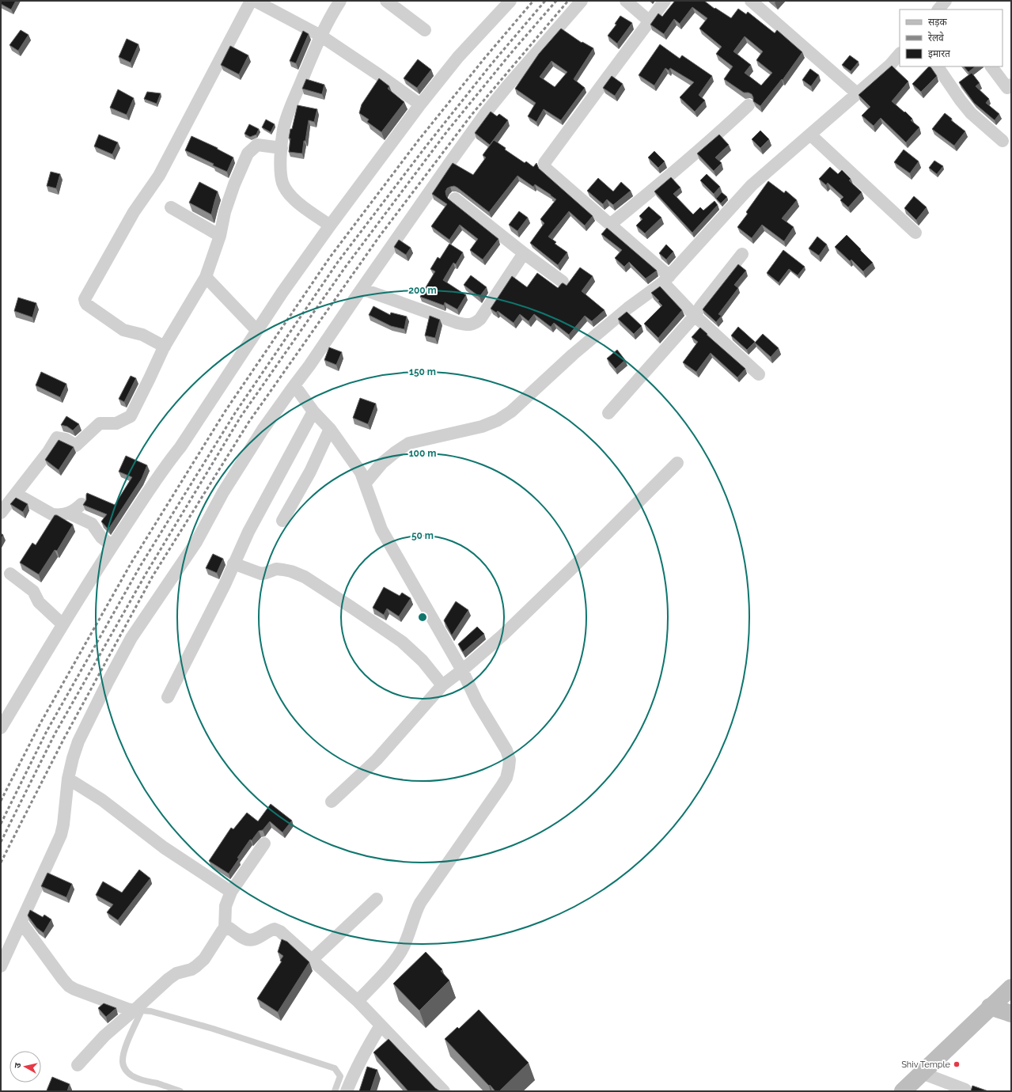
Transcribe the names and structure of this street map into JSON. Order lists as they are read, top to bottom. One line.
{"places":["Shiv Temple"],"legend":["सड़क","रेलवे","इमारत"],"north":"left","rings":["200 m","150 m","100 m","50 m"]}
